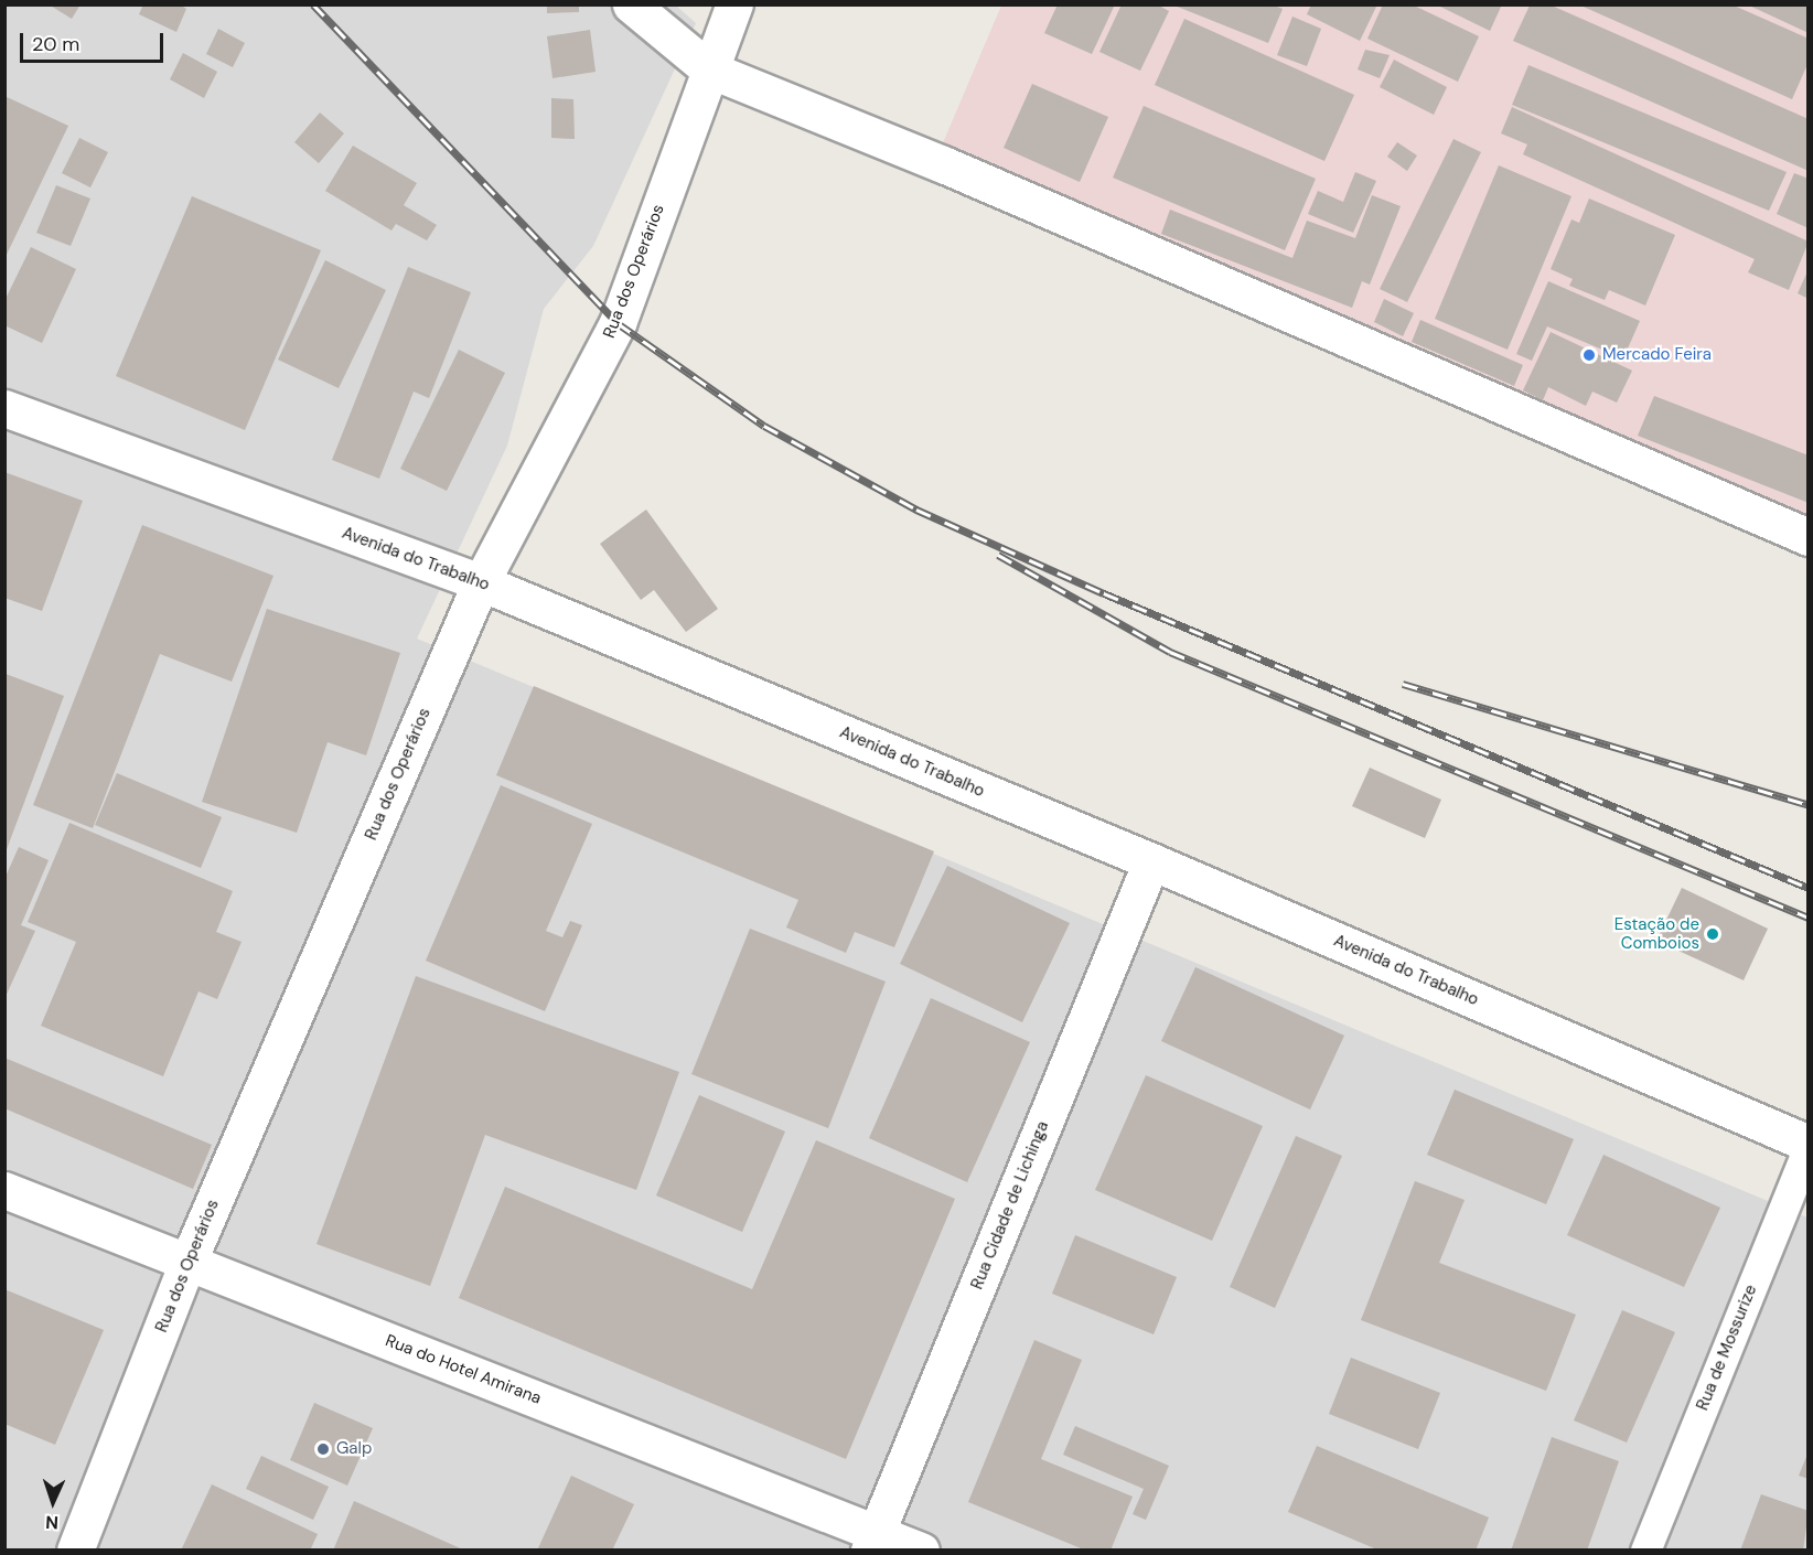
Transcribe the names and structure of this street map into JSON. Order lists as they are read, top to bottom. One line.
{"streets":{"street":["Rua dos Operários","Avenida do Trabalho","Rua Cidade de Lichinga","Rua do Hotel Amirana"],"lane":["Rua de Mossurize"]},"crossings":[["Rua dos Operários","Avenida do Trabalho"],["Rua dos Operários","Rua do Hotel Amirana"],["Avenida do Trabalho","Rua Cidade de Lichinga"],["Avenida do Trabalho","Rua de Mossurize"],["Rua Cidade de Lichinga","Rua do Hotel Amirana"]],"places":["Mercado Feira","Estação de Comboios","Galp"],"scale_bar":"20 m","north":"bottom"}
